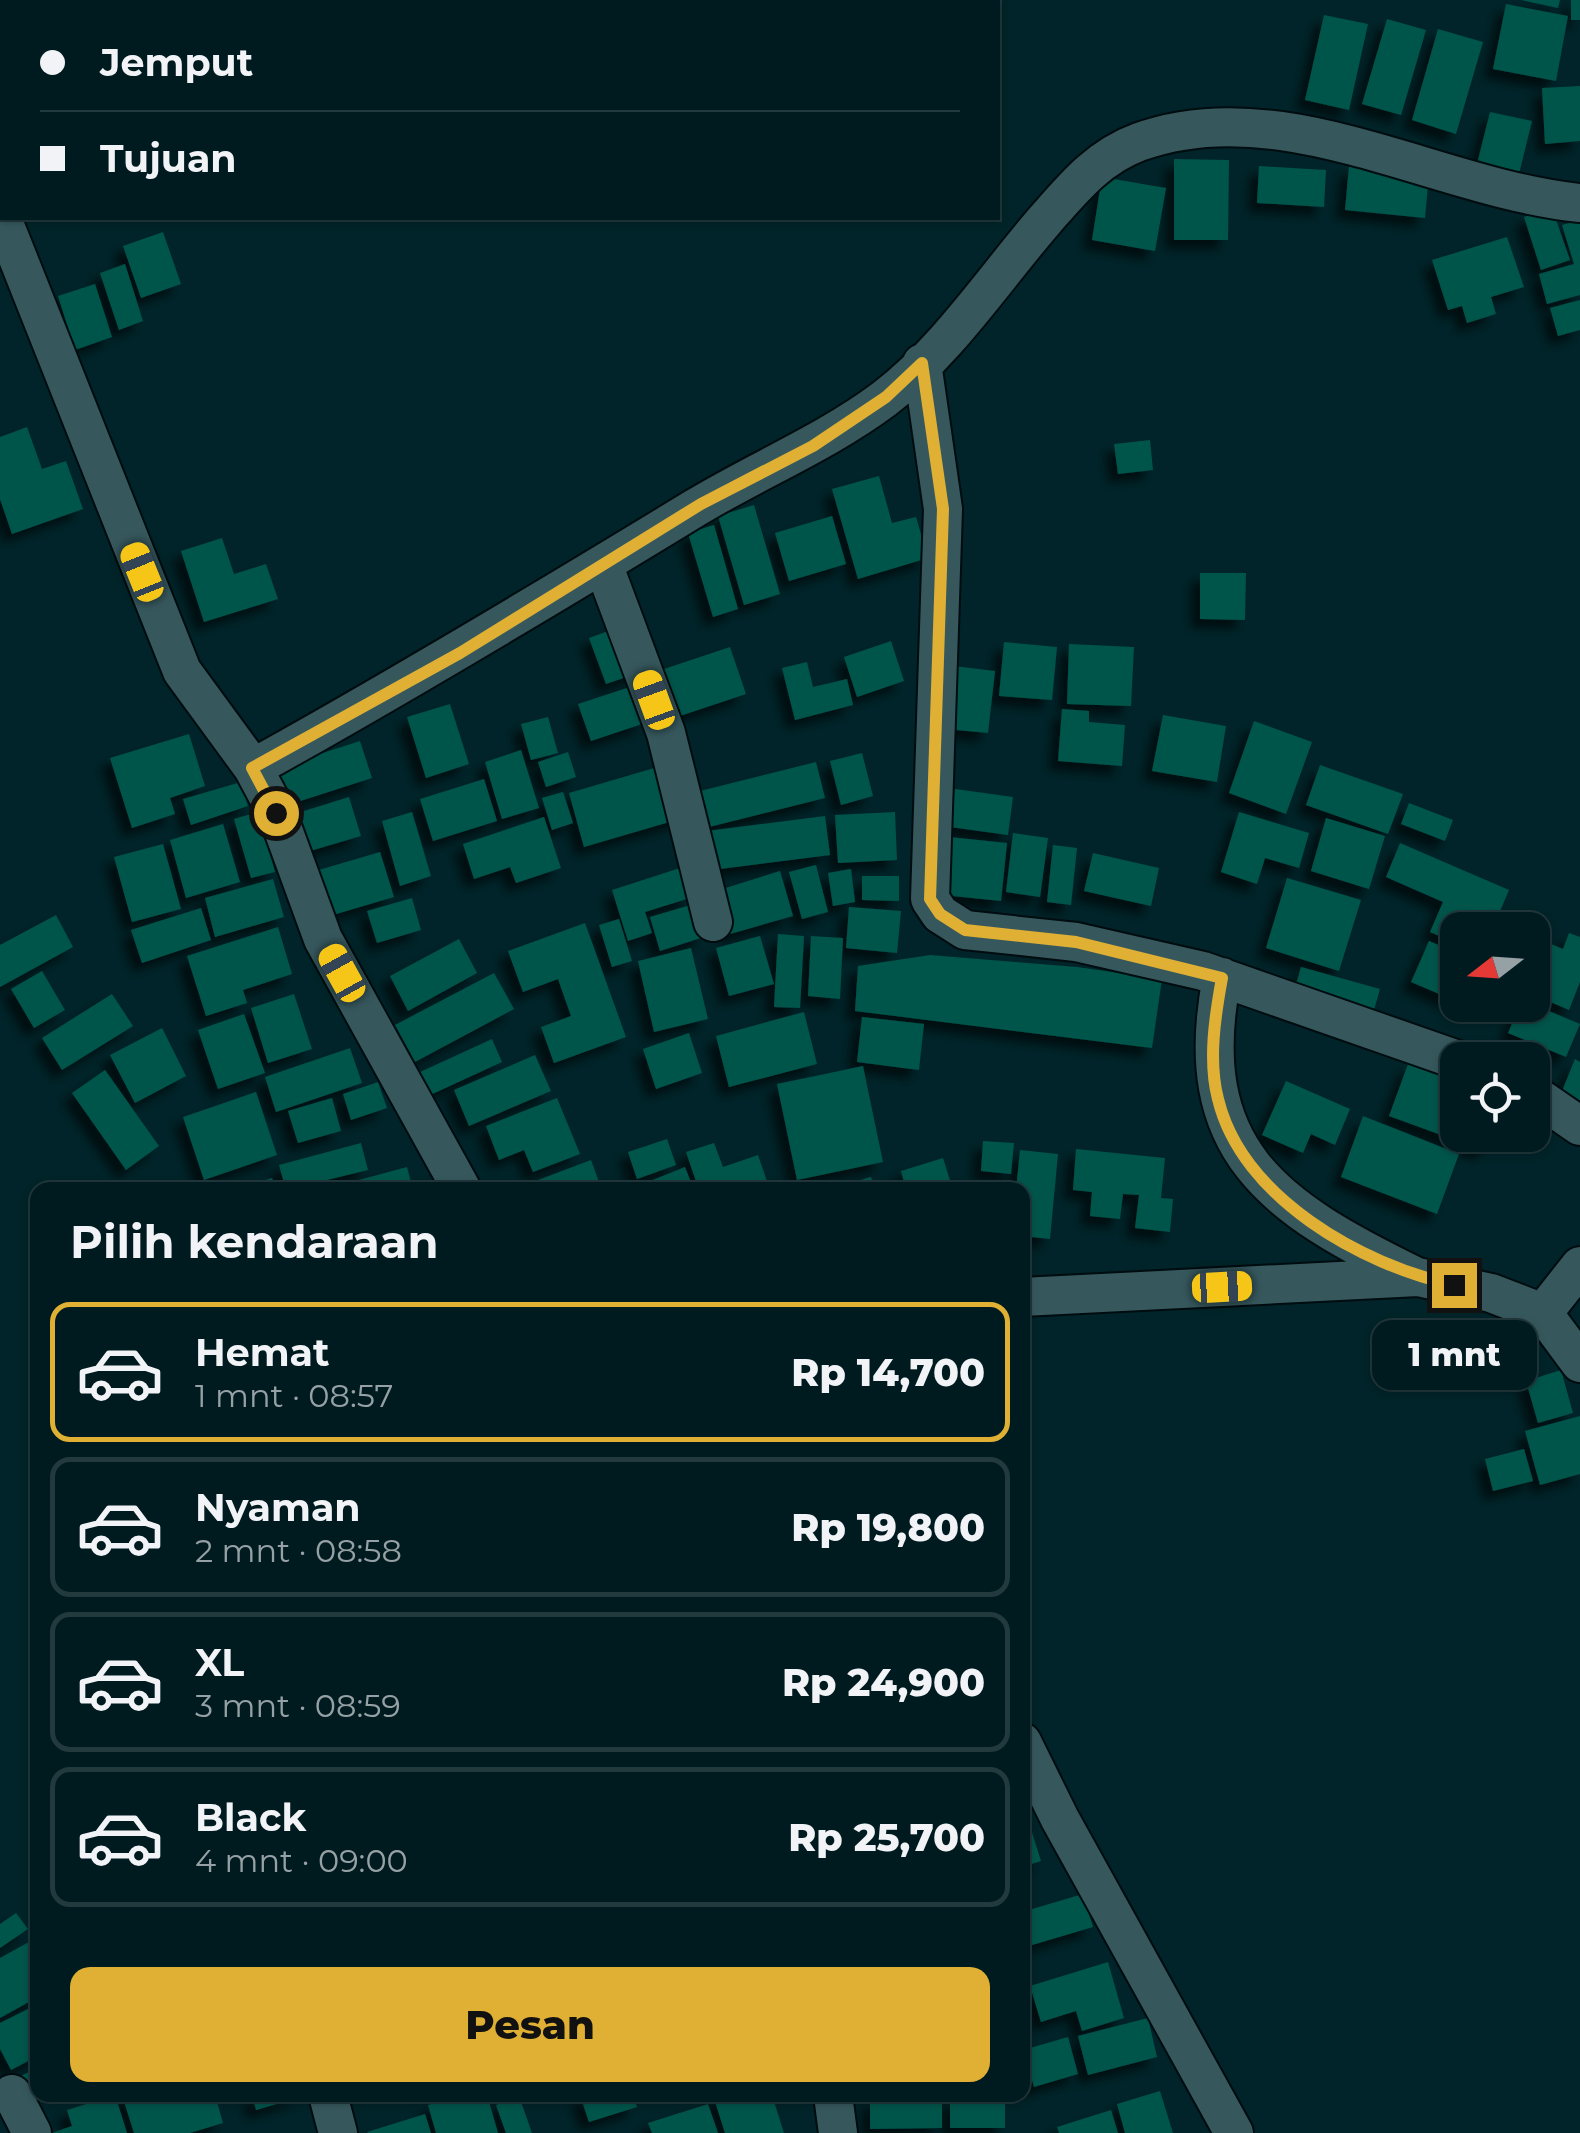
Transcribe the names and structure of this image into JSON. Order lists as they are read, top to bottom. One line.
{"north":"left","page":{"banner":["Jemput","Tujuan"],"heading":"Pilih kendaraan","list":[{"name":"Hemat","note":"1 mnt · 08:57","value":"Rp 14,700"},{"name":"Nyaman","note":"2 mnt · 08:58","value":"Rp 19,800"},{"name":"XL","note":"3 mnt · 08:59","value":"Rp 24,900"},{"name":"Black","note":"4 mnt · 09:00","value":"Rp 25,700"}],"bubble":"1 mnt","buttons":"Pesan"}}
